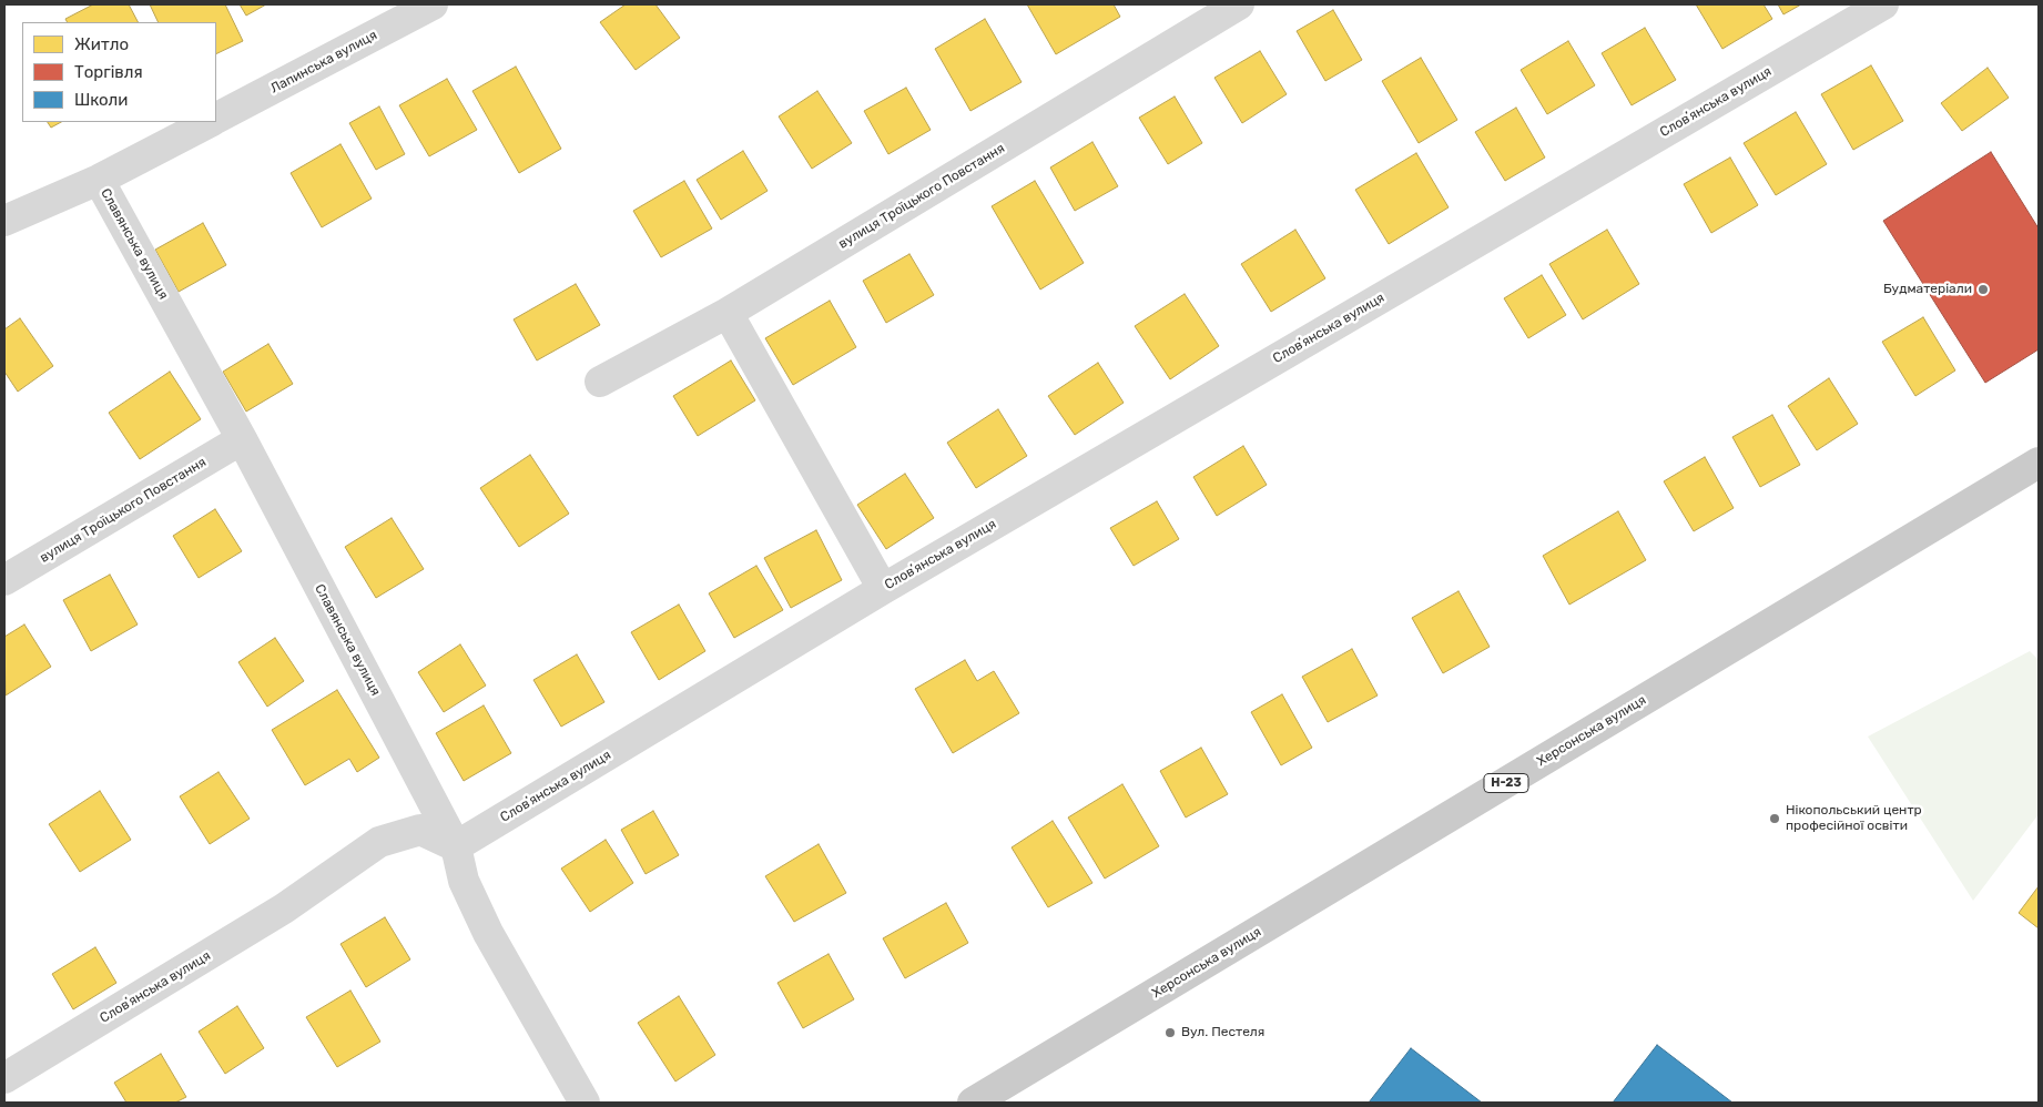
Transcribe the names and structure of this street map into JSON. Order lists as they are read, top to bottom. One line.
{"streets":{"main road":["Херсонська вулиця","Н-23"],"street":["Лапинська вулиця","Словʼянська вулиця","вулиця Троїцького Повстання","Славянська вулиця"]},"crossings":[["Лапинська вулиця","Славянська вулиця"],["Словʼянська вулиця","Славянська вулиця"],["вулиця Троїцького Повстання","Славянська вулиця"]],"places":["Будматеріали","Нікопольський центр професійної освіти","Вул. Пестеля"],"legend":["Житло","Торгівля","Школи"]}
